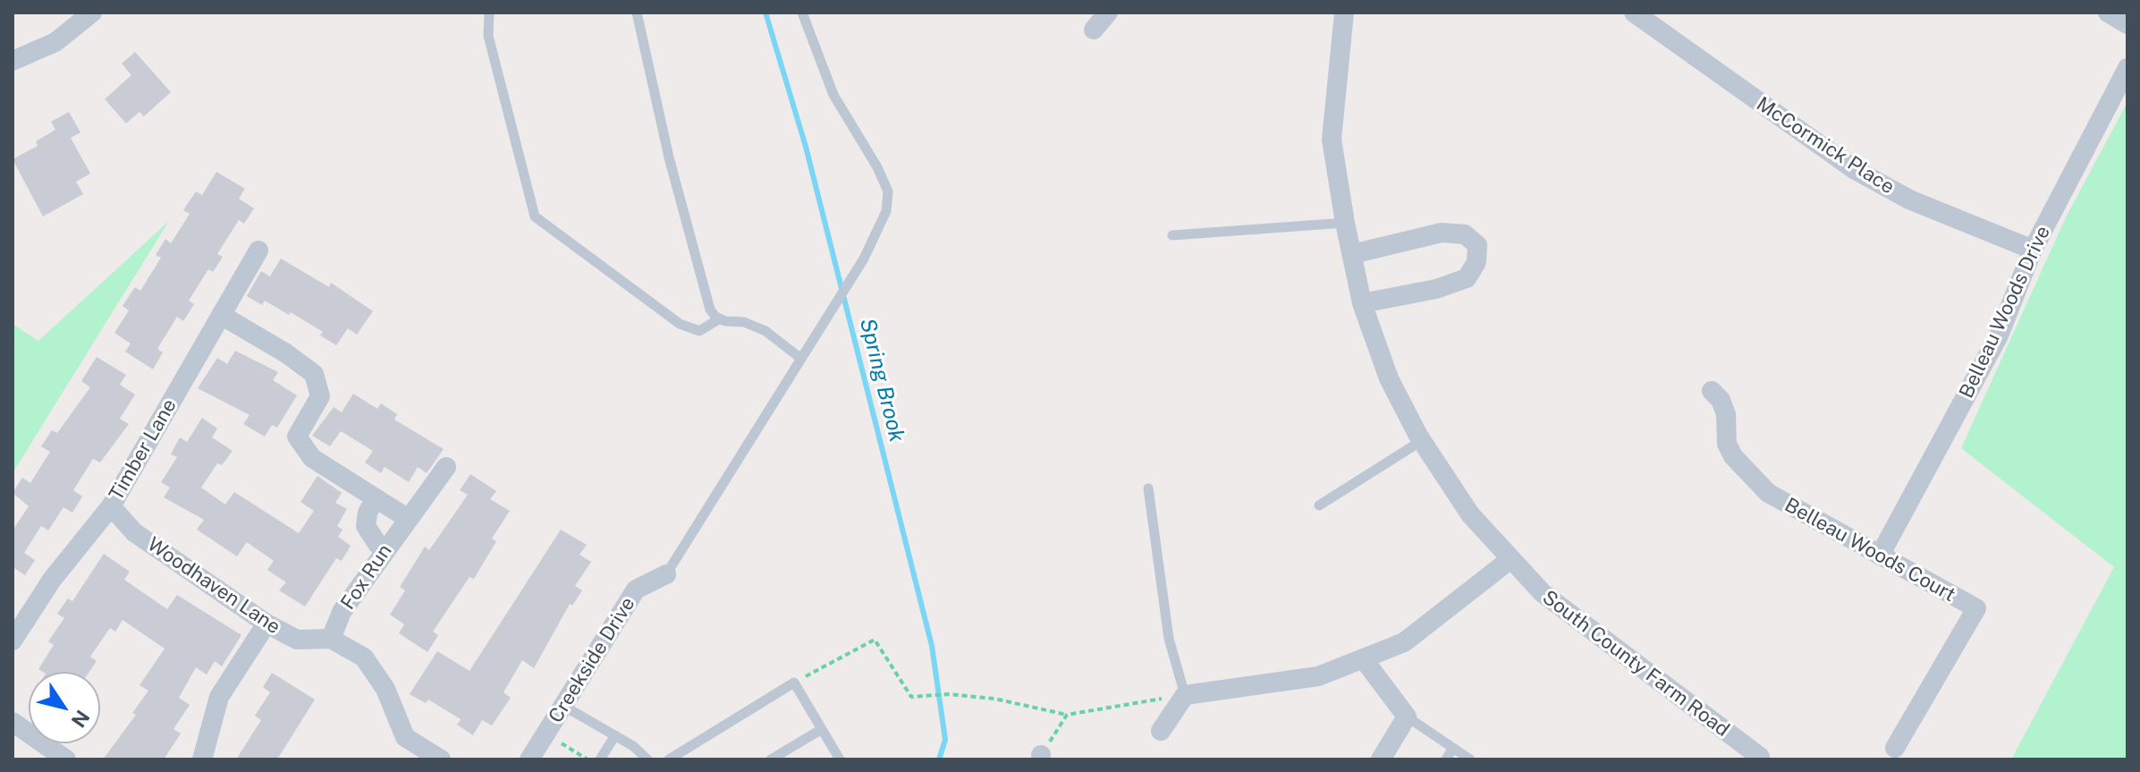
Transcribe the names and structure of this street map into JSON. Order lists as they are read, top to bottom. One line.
{"streets":{"street":["McCormick Place","Belleau Woods Drive","Timber Lane","Belleau Woods Court","Fox Run","Woodhaven Lane","Creekside Drive","South County Farm Road"]},"crossings":[["McCormick Place","Belleau Woods Drive"],["Belleau Woods Drive","Belleau Woods Court"],["Timber Lane","Woodhaven Lane"],["Fox Run","Woodhaven Lane"]],"water":["Spring Brook"],"north":"bottom right"}
